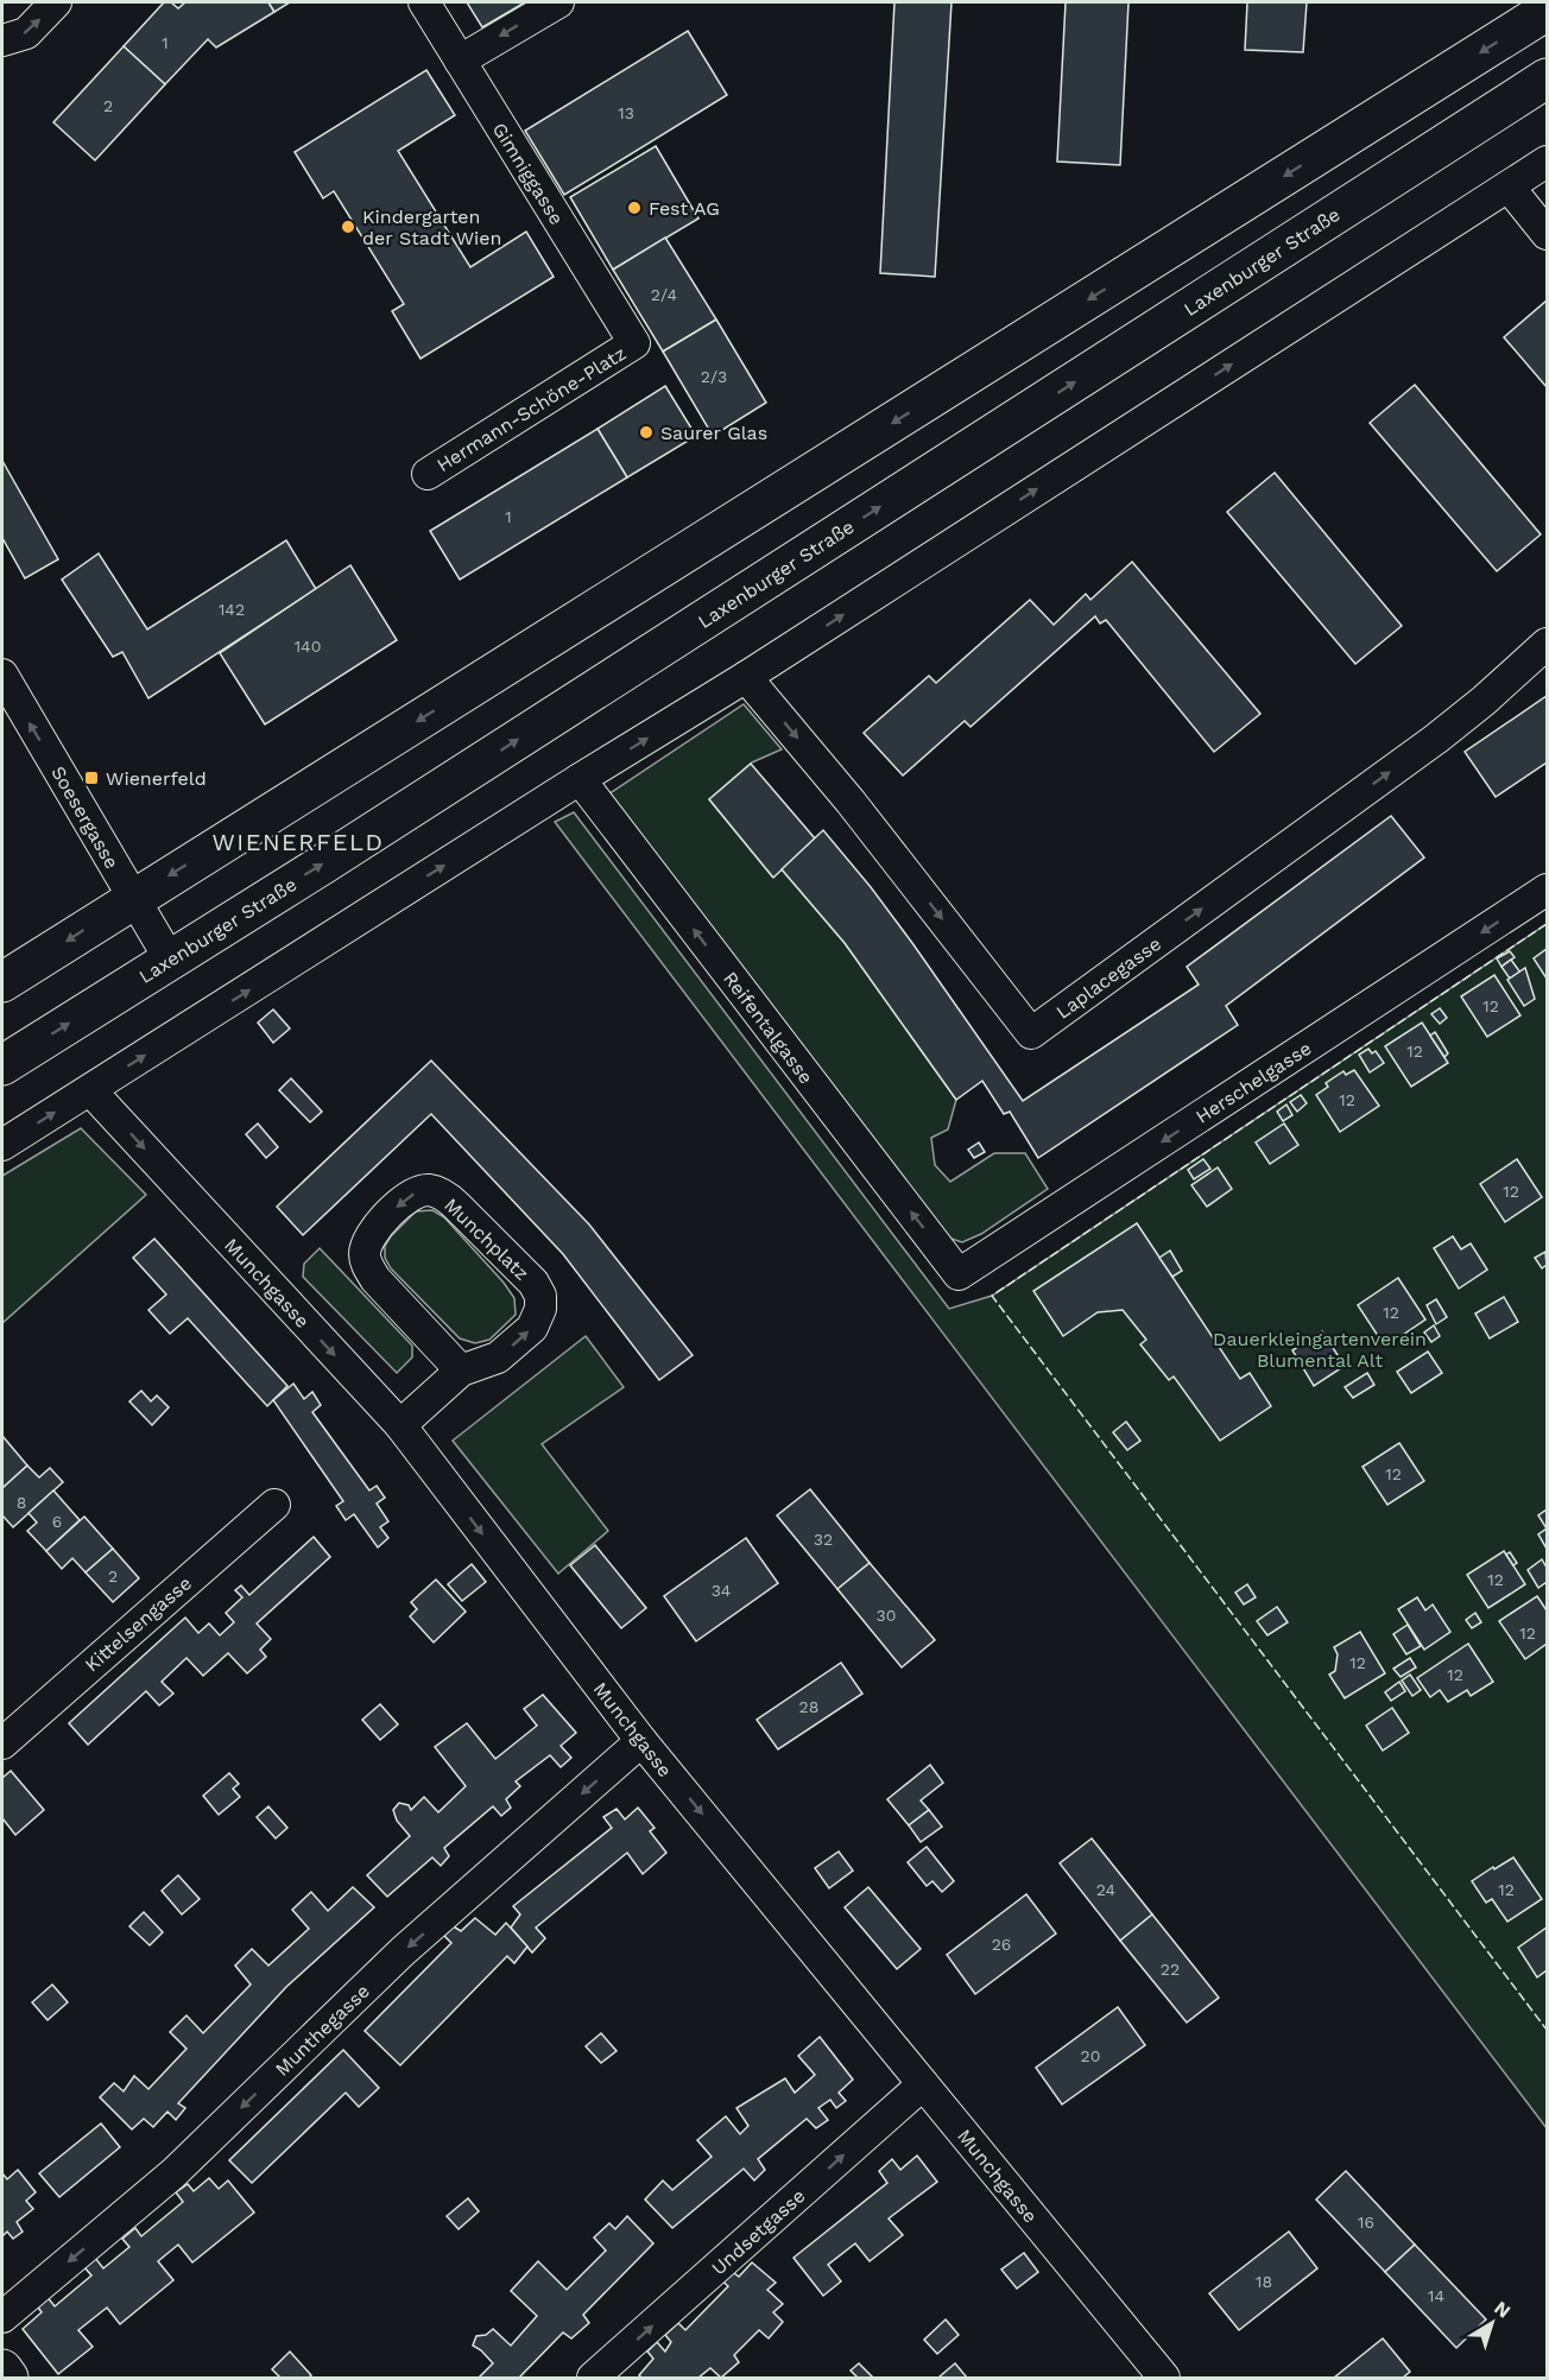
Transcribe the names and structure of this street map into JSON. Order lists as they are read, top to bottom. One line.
{"streets":{"main road":["Laxenburger Straße"],"street":["Gimniggasse","Hermann-Schöne-Platz","Soesergasse","Laplacegasse","Reifentalgasse","Herschelgasse","Munchplatz","Munchgasse","Kittelsengasse","Munthegasse","Undsetgasse"]},"crossings":[["Gimniggasse","Hermann-Schöne-Platz"],["Laxenburger Straße","Soesergasse"],["Reifentalgasse","Herschelgasse"],["Munchplatz","Munchgasse"],["Munchgasse","Munthegasse"],["Munchgasse","Undsetgasse"]],"one_way":["Soesergasse","Reifentalgasse","Herschelgasse","Munchgasse","Munthegasse","Undsetgasse"],"districts":["WIENERFELD"],"parks":["Dauerkleingartenverein Blumental Alt"],"places":{"other":["Fest AG","Kindergarten der Stadt Wien","Saurer Glas"],"transit":["Wienerfeld"]},"house_numbers":["1","2","13","2/4","2/3","1","142","140","12","12","12","12","12","12","8","6","32","2","12","34","30","12","12","12","28","24","12","26","22","20","16","18","14"],"north":"top right"}
